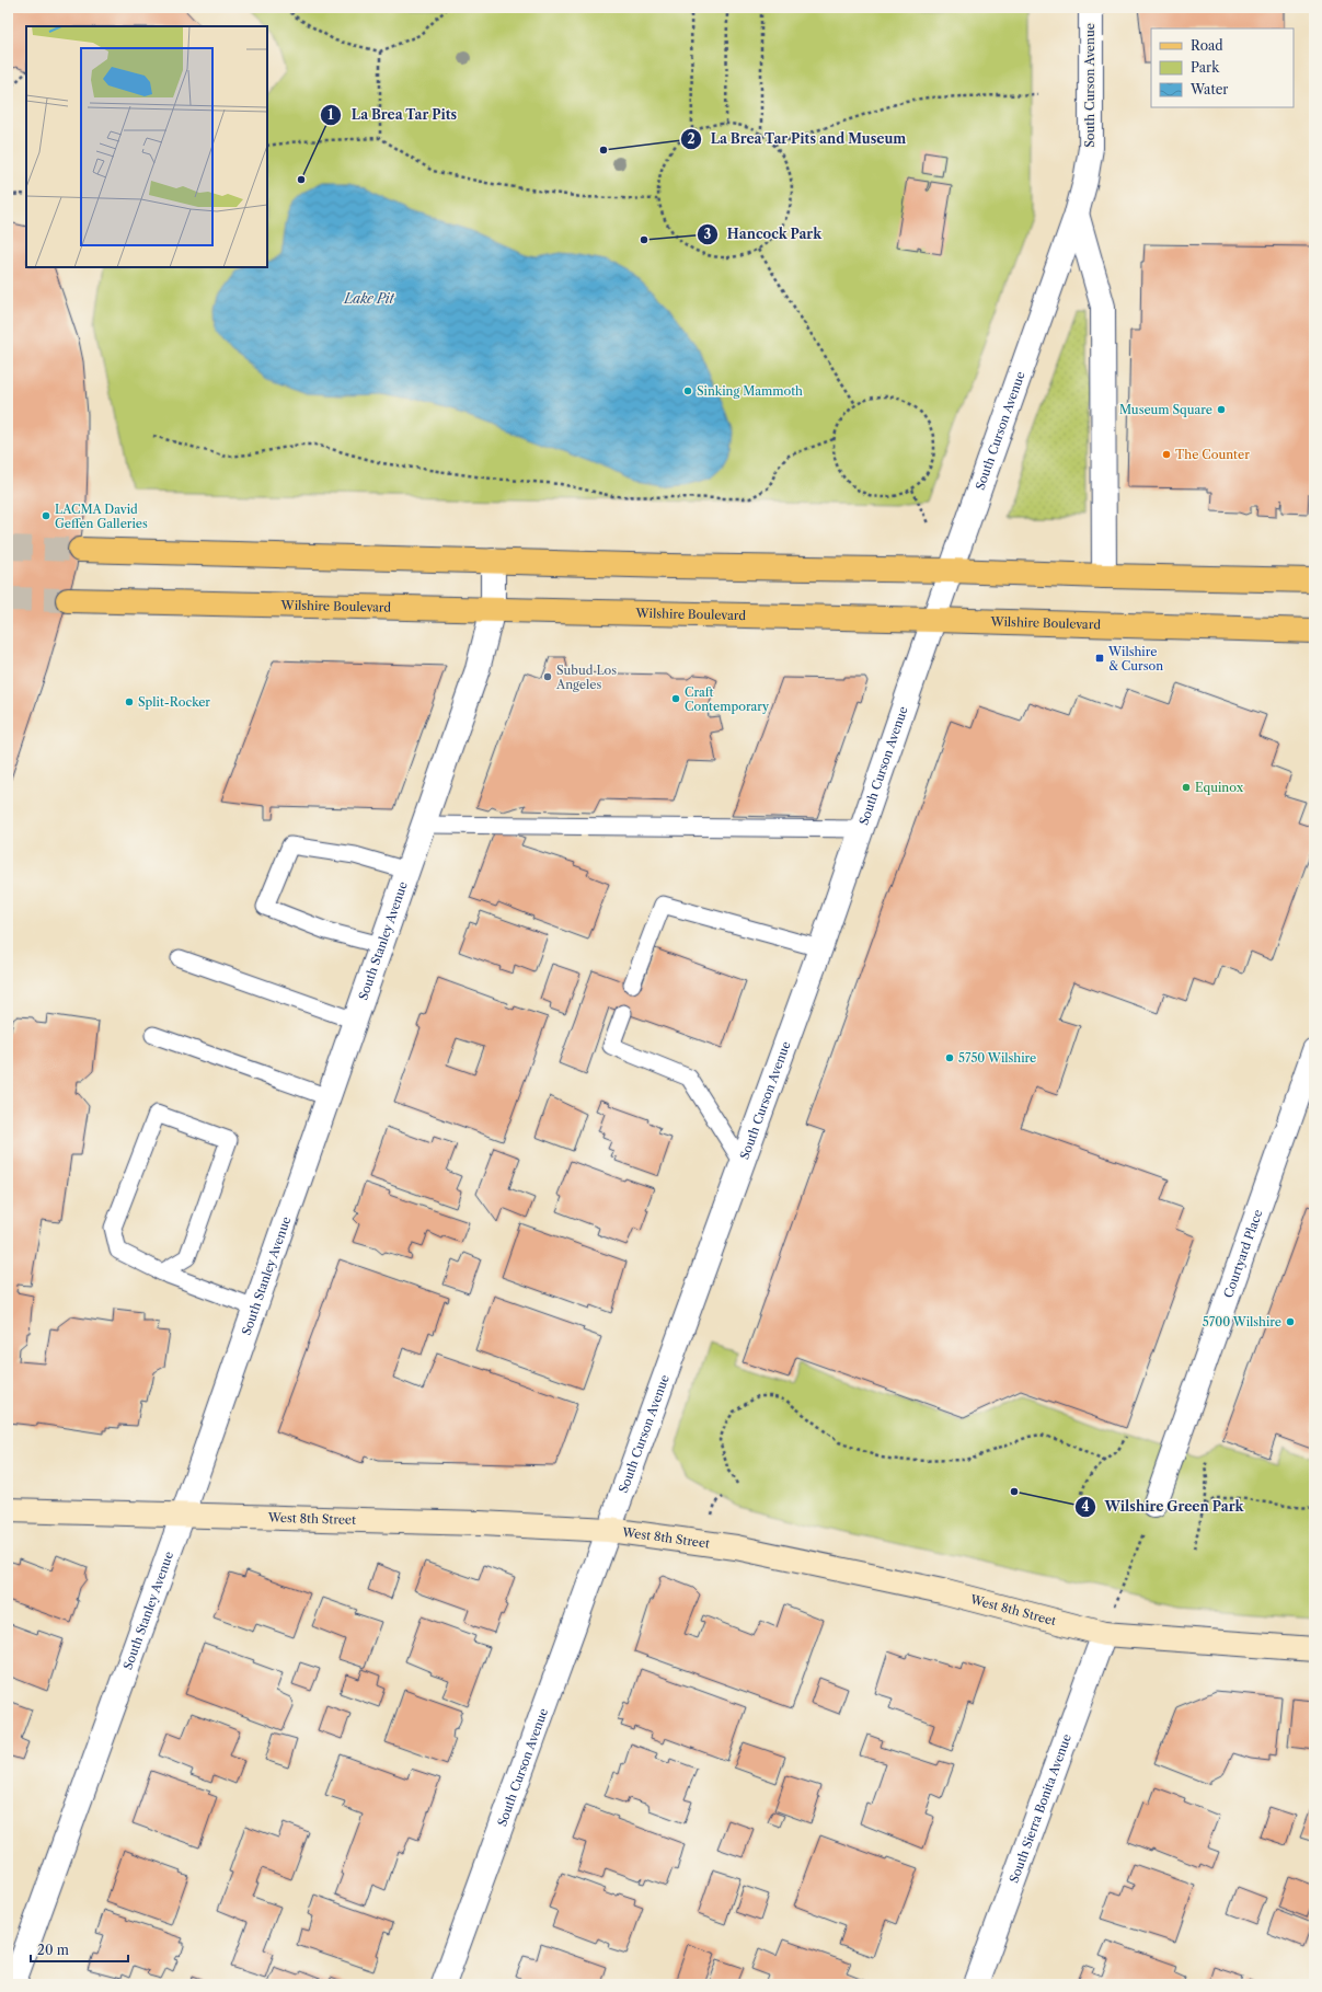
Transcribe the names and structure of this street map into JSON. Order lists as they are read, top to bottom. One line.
{"streets":{"main road":["Wilshire Boulevard"],"street":["South Curson Avenue","South Stanley Avenue","Courtyard Place","West 8th Street","South Sierra Bonita Avenue"]},"crossings":[["South Curson Avenue","Wilshire Boulevard"],["South Curson Avenue","West 8th Street"],["Wilshire Boulevard","South Stanley Avenue"],["South Stanley Avenue","West 8th Street"],["West 8th Street","South Sierra Bonita Avenue"]],"water":["Lake Pit"],"places":{"other":["La Brea Tar Pits and Museum","La Brea Tar Pits","Hancock Park","Sinking Mammoth","Museum Square","The Counter","LACMA David Geffen Galleries","Subud Los Angeles","Craft Contemporary","Split-Rocker","Equinox","5750 Wilshire","5700 Wilshire","Wilshire Green Park"],"transit":["Wilshire & Curson"]},"legend":["Road","Park","Water"],"scale_bar":"20 m"}
